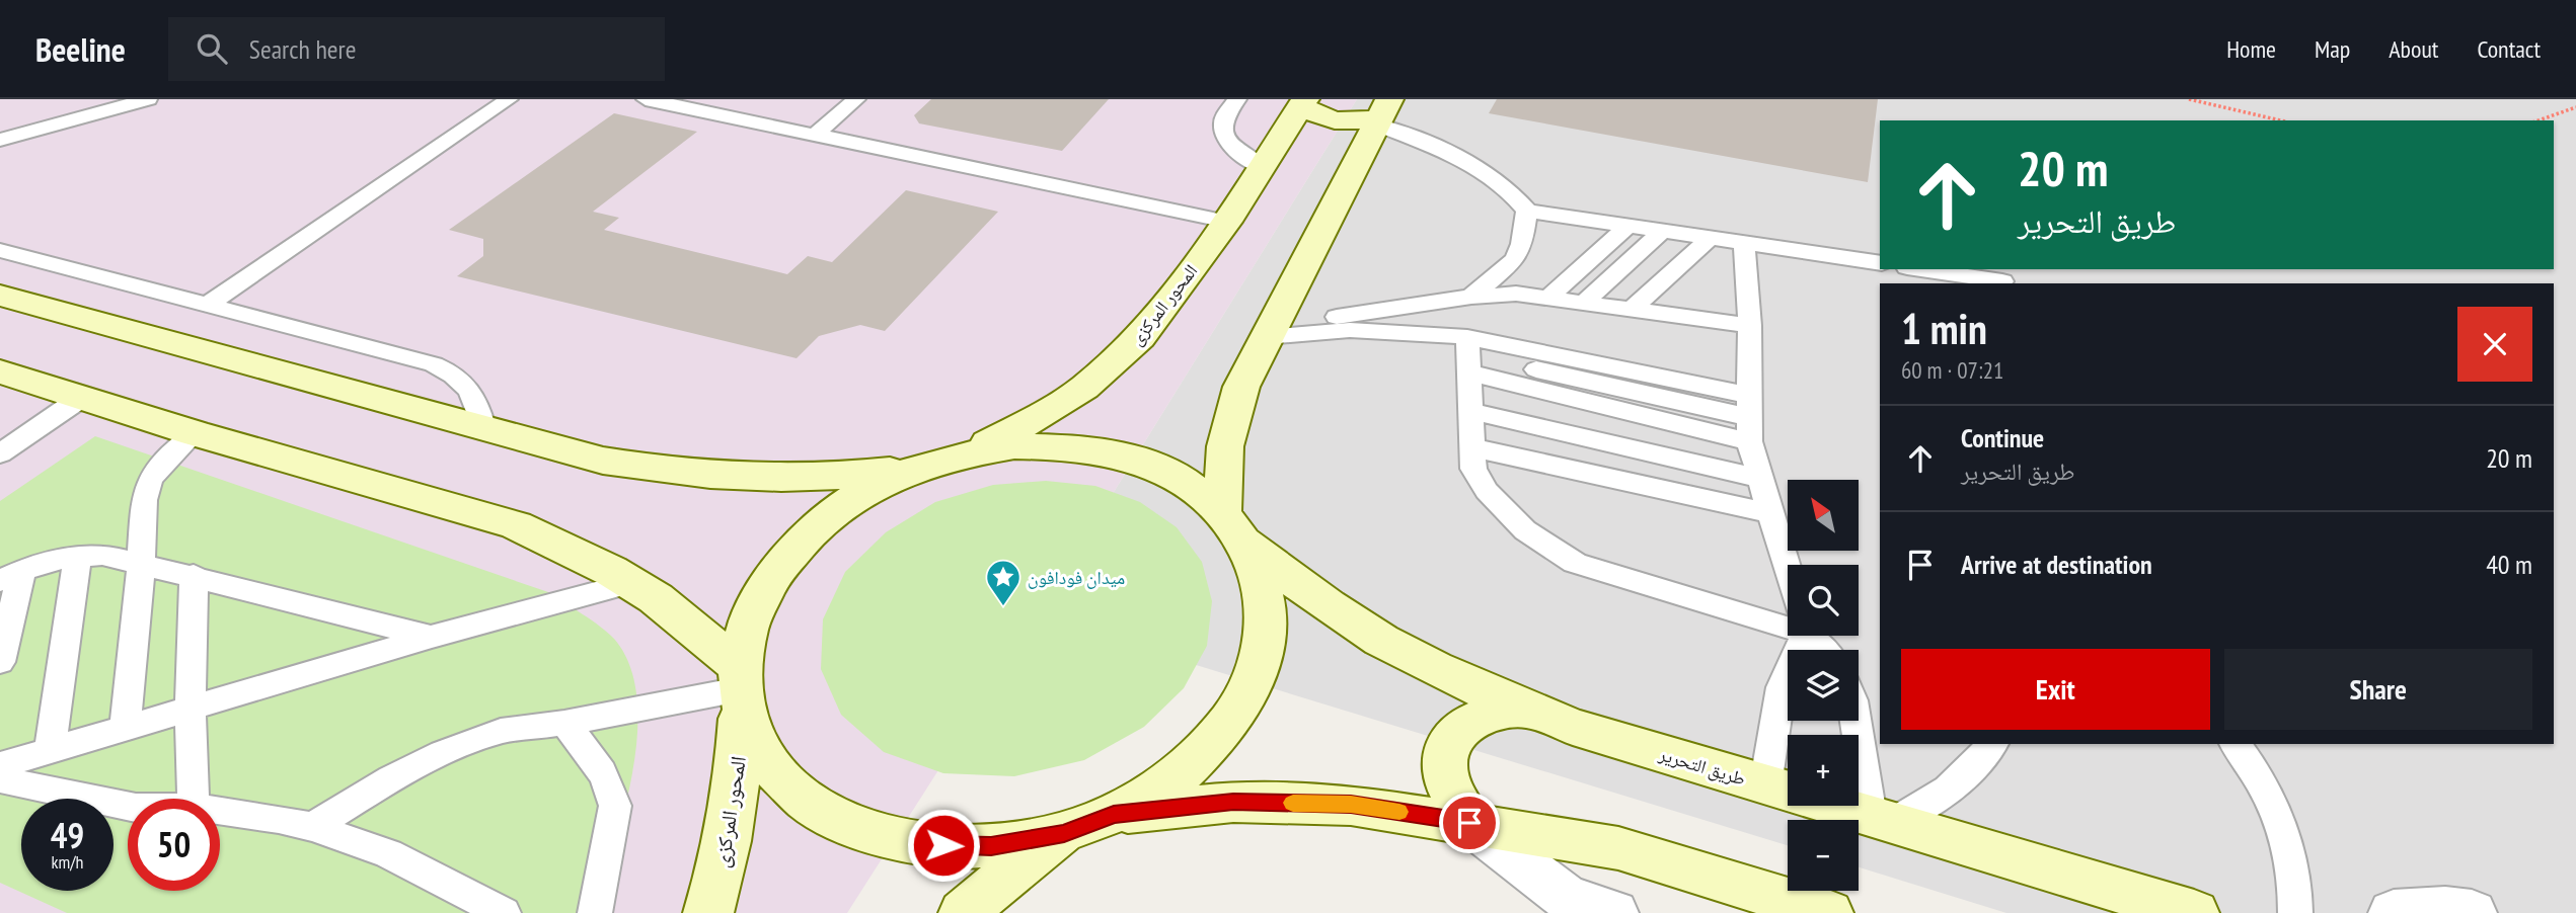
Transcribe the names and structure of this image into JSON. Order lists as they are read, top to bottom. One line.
{"streets":{"main road":["المحور المركزى","طريق التحرير"]},"places":{"place":["ميدان فودافون"]},"north":"top left","page":{"header":"Beeline","search":"Search here","nav":["Home","Map","About","Contact"],"turn":["20 m","طريق التحرير"],"heading":["1 min","60 m · 07:21"],"list":[{"name":"Continue","note":"طريق التحرير","value":"20 m"},{"name":"Arrive at destination","value":"40 m"}],"map_buttons":["+","−"],"buttons":["Exit","Share"],"speed":"49 km/h","limit":"50"}}
